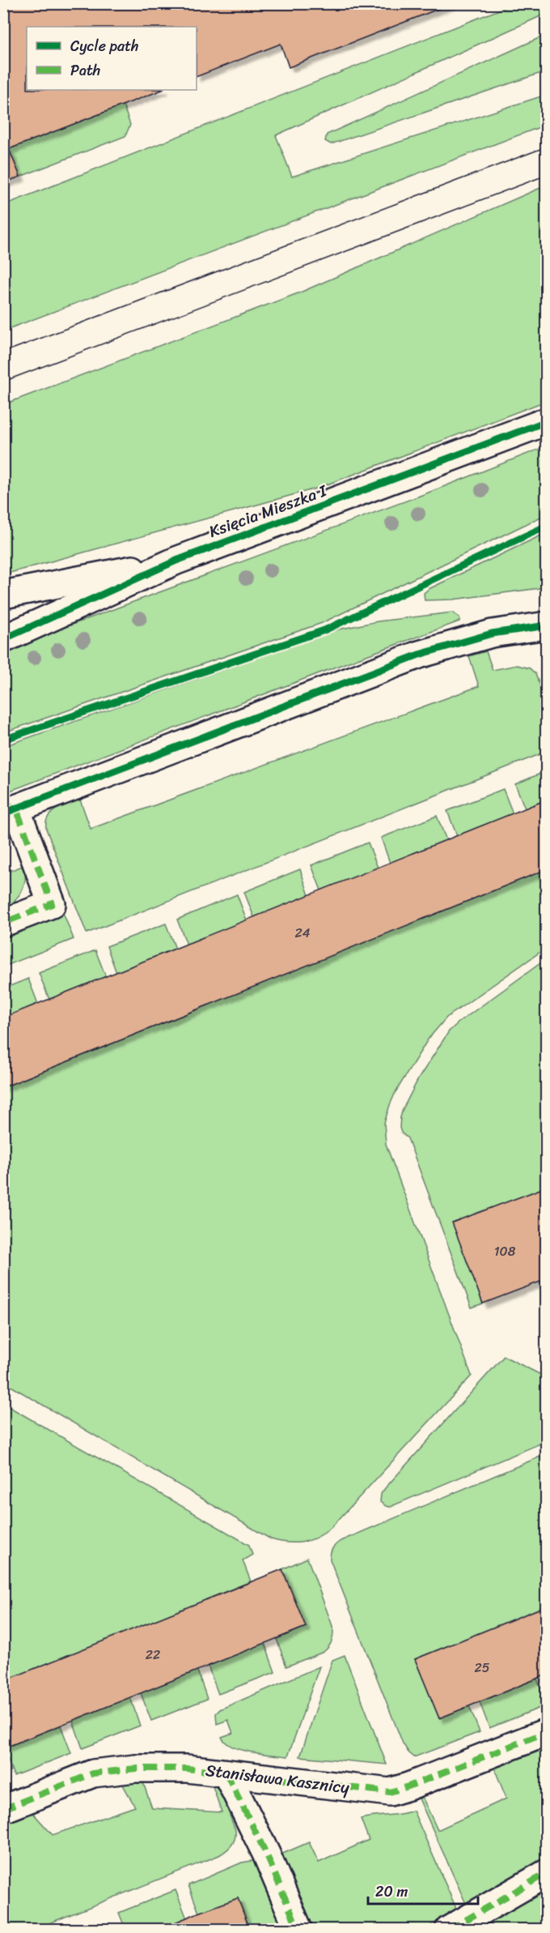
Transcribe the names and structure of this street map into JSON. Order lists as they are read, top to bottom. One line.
{"streets":{"street":["Księcia Mieszka I","Stanisława Kasznicy"]},"house_numbers":["24","108","22","25"],"legend":["Cycle path","Path"],"scale_bar":"20 m"}
